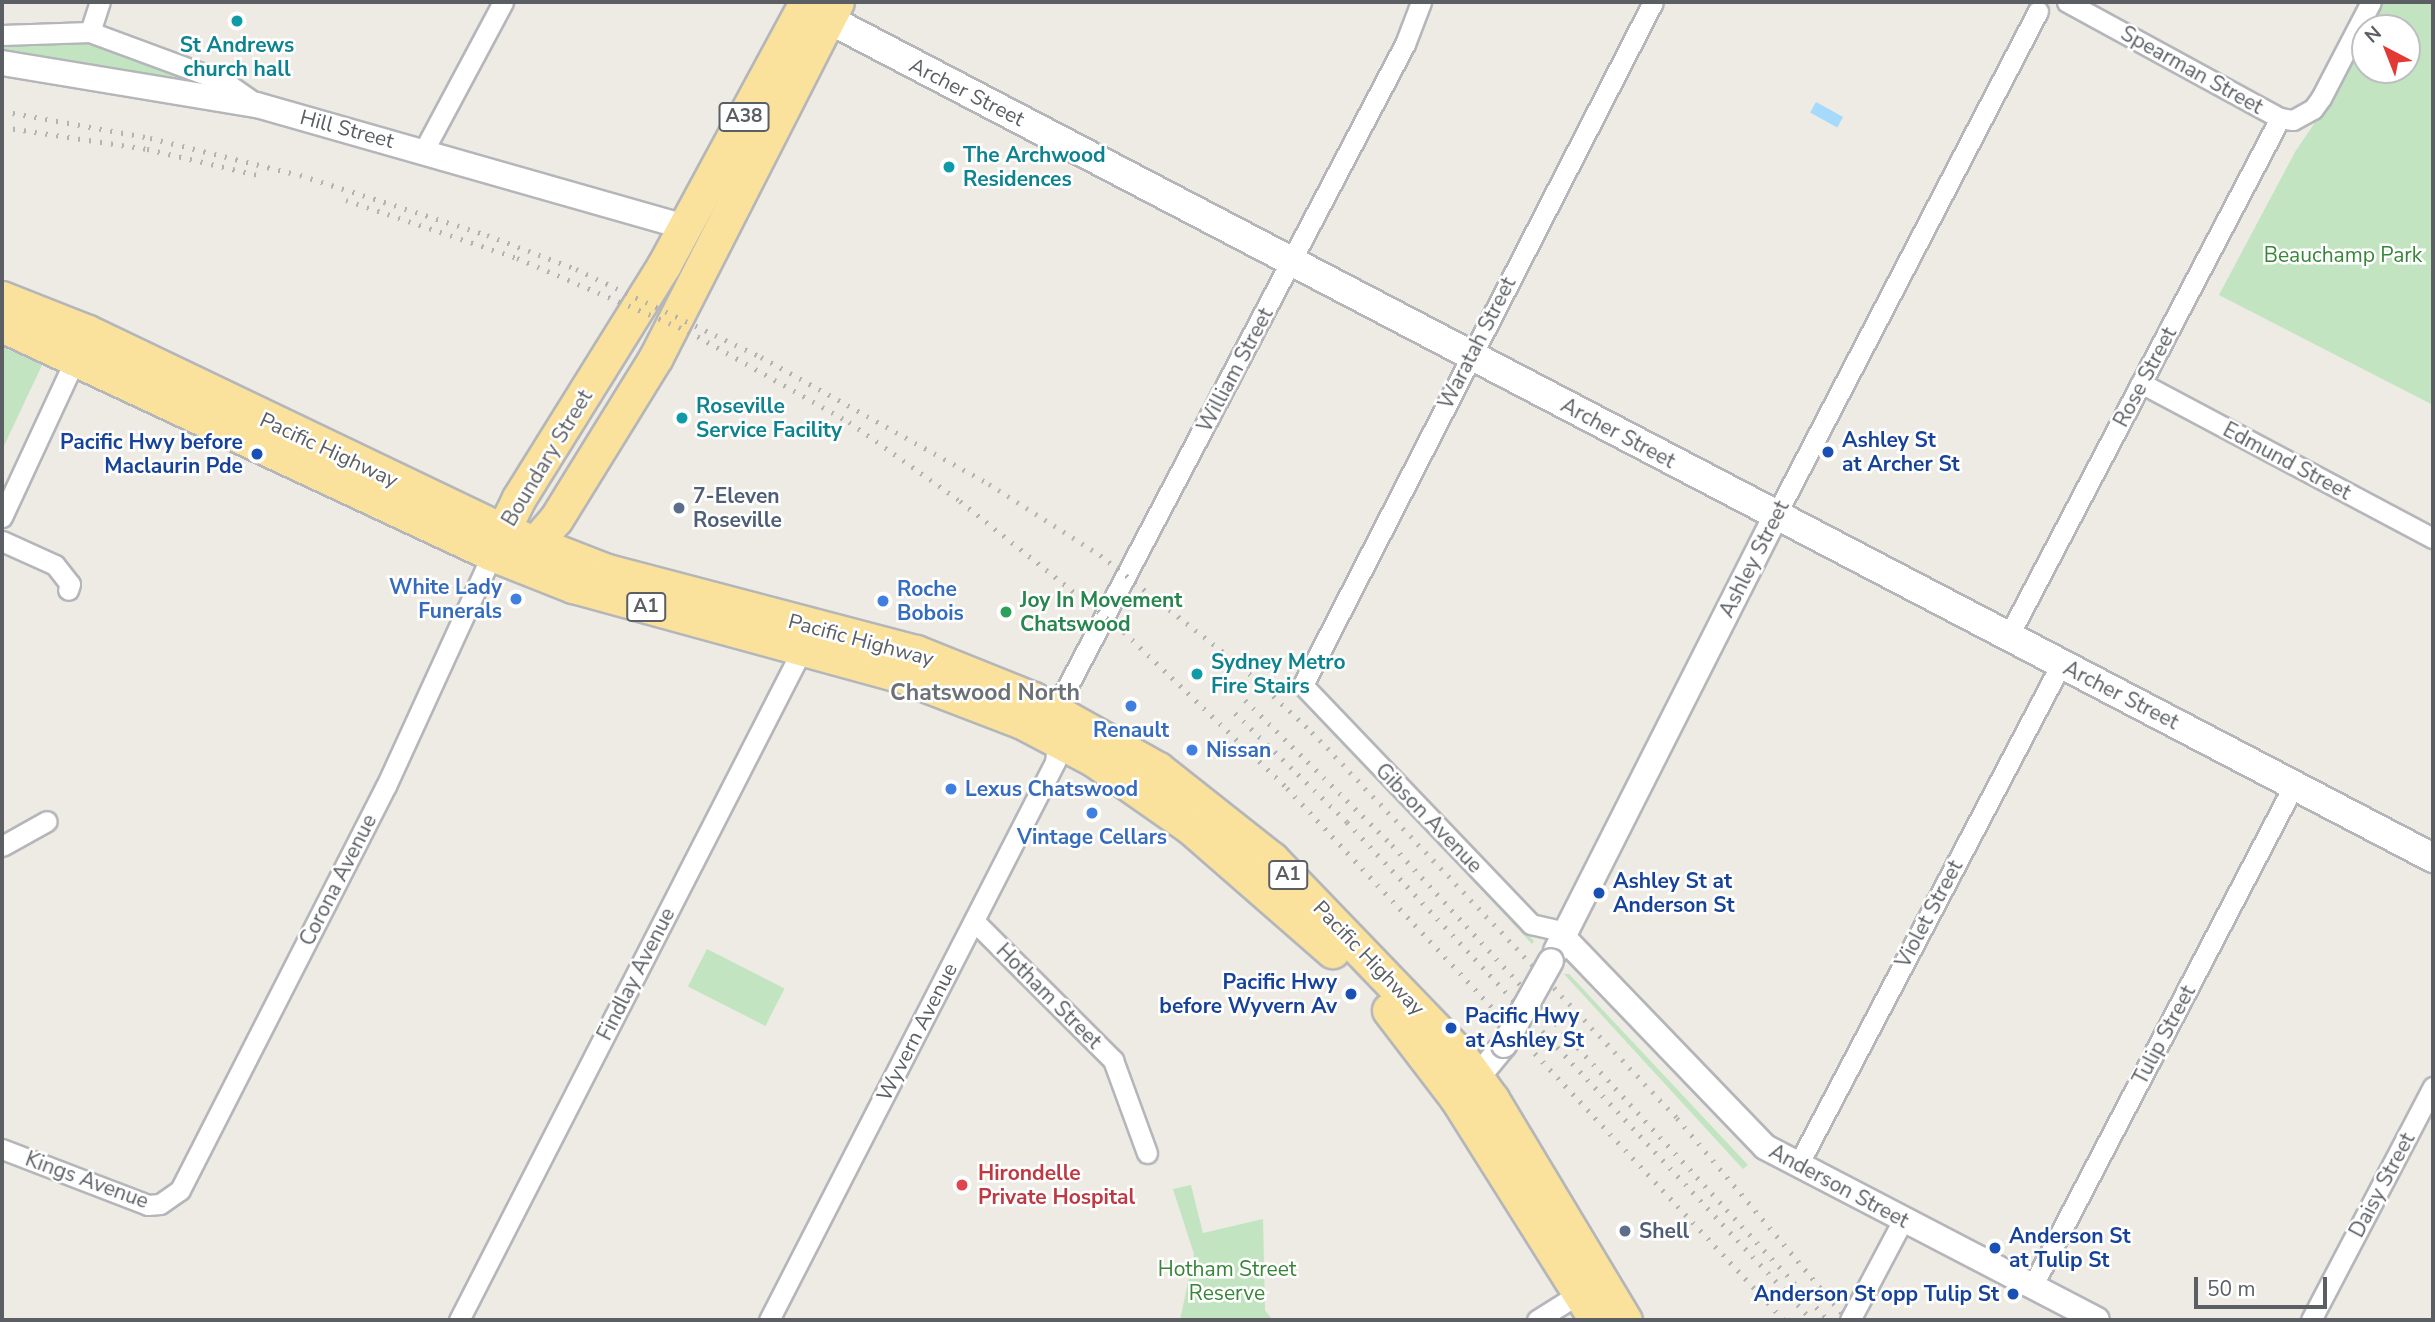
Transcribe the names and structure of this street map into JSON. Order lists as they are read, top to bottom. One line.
{"streets":{"highway":["A38","Pacific Highway","Boundary Street","A1"],"main road":["Archer Street"],"street":["Spearman Street","Hill Street","Waratah Street","William Street","Rose Street","Edmund Street","Ashley Street","Gibson Avenue","Corona Avenue","Violet Street","Findlay Avenue","Hotham Street","Wyvern Avenue","Tulip Street","Kings Avenue","Daisy Street","Anderson Street"]},"crossings":[["Spearman Street","Rose Street"],["Archer Street","Waratah Street"],["Archer Street","William Street"],["Archer Street","Rose Street"],["Archer Street","Boundary Street"],["Archer Street","Ashley Street"],["Archer Street","Violet Street"],["Archer Street","Tulip Street"],["Hill Street","Boundary Street"],["Waratah Street","Gibson Avenue"],["William Street","Pacific Highway"],["William Street","Wyvern Avenue"],["Rose Street","Edmund Street"],["Pacific Highway","Boundary Street"],["Pacific Highway","Ashley Street"],["Pacific Highway","Corona Avenue"],["Pacific Highway","Findlay Avenue"],["Pacific Highway","Wyvern Avenue"],["Boundary Street","Corona Avenue"],["Ashley Street","Gibson Avenue"],["Ashley Street","Anderson Street"],["Gibson Avenue","Anderson Street"],["Corona Avenue","Kings Avenue"],["Violet Street","Anderson Street"],["Hotham Street","Wyvern Avenue"],["Tulip Street","Anderson Street"]],"districts":["Chatswood North"],"parks":["Beauchamp Park","Hotham Street Reserve"],"places":["St Andrews church hall","The Archwood Residences","Roseville Service Facility","Ashley St at Archer St","Pacific Hwy before Maclaurin Pde","7-Eleven Roseville","White Lady Funerals","Roche Bobois","Joy In Movement Chatswood","Sydney Metro Fire Stairs","Renault","Nissan","Lexus Chatswood","Vintage Cellars","Ashley St at Anderson St","Pacific Hwy before Wyvern Av","Pacific Hwy at Ashley St","Hirondelle Private Hospital","Shell","Anderson St at Tulip St","Anderson St opp Tulip St"],"scale_bar":"50 m","north":"top left"}
